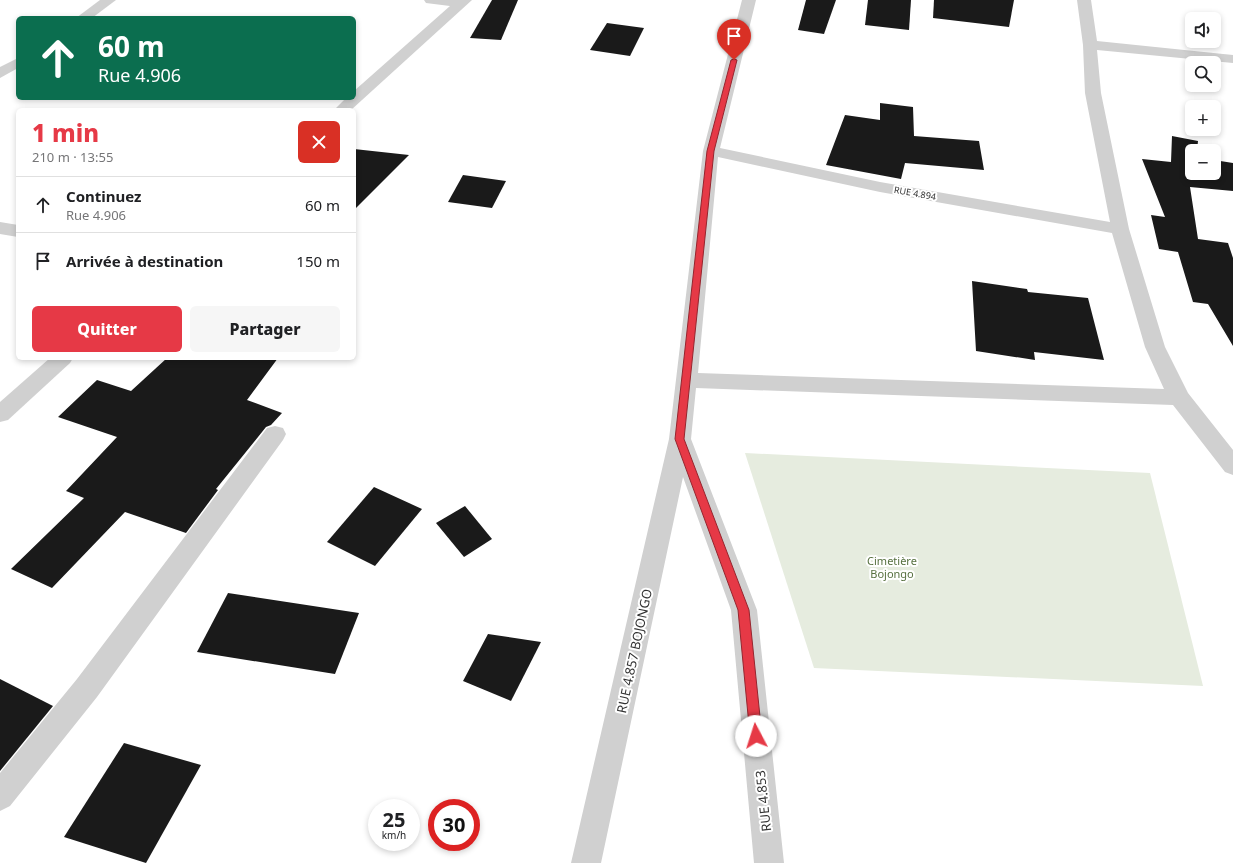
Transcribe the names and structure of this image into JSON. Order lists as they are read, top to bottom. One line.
{"streets":{"street":["RUE 4.894","RUE 4.857 BOJONGO","RUE 4.853"]},"crossings":[["RUE 4.894","RUE 4.857 BOJONGO"],["RUE 4.857 BOJONGO","RUE 4.853"]],"parks":["Cimetière Bojongo"],"page":{"map_buttons":["+","−"],"turn":["60 m","Rue 4.906"],"heading":["1 min","210 m · 13:55"],"list":[{"name":"Continuez","note":"Rue 4.906","value":"60 m"},{"name":"Arrivée à destination","value":"150 m"}],"buttons":["Quitter","Partager"],"speed":"25 km/h","limit":"30"}}
